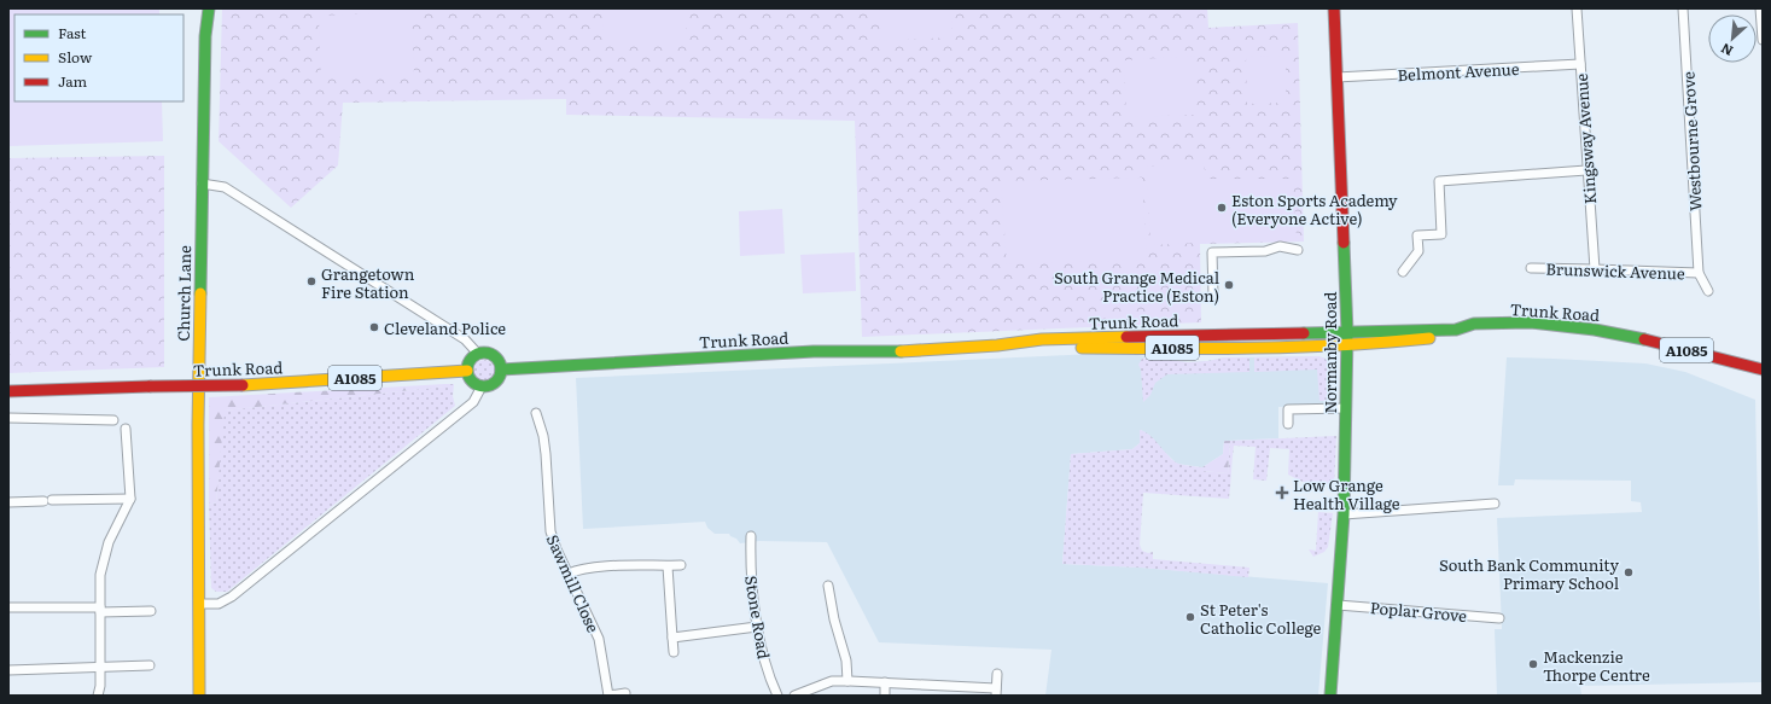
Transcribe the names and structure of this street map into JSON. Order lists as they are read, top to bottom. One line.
{"streets":{"main road":["Church Lane","Trunk Road","A1085","Normanby Road"],"street":["Belmont Avenue","Kingsway Avenue","Westbourne Grove","Brunswick Avenue","Sawmill Close","Poplar Grove","Stone Road"]},"crossings":[["Belmont Avenue","Kingsway Avenue"],["Belmont Avenue","Normanby Road"],["Kingsway Avenue","Brunswick Avenue"],["Westbourne Grove","Brunswick Avenue"],["Trunk Road","Normanby Road"],["Normanby Road","Poplar Grove"]],"places":{"other":["Eston Sports Academy (Everyone Active)","Grangetown Fire Station","South Grange Medical Practice (Eston)","Cleveland Police","South Bank Community Primary School","St Peter's Catholic College","Mackenzie Thorpe Centre"],"health":["Low Grange Health Village"]},"legend":["Fast","Slow","Jam"],"north":"bottom left"}
